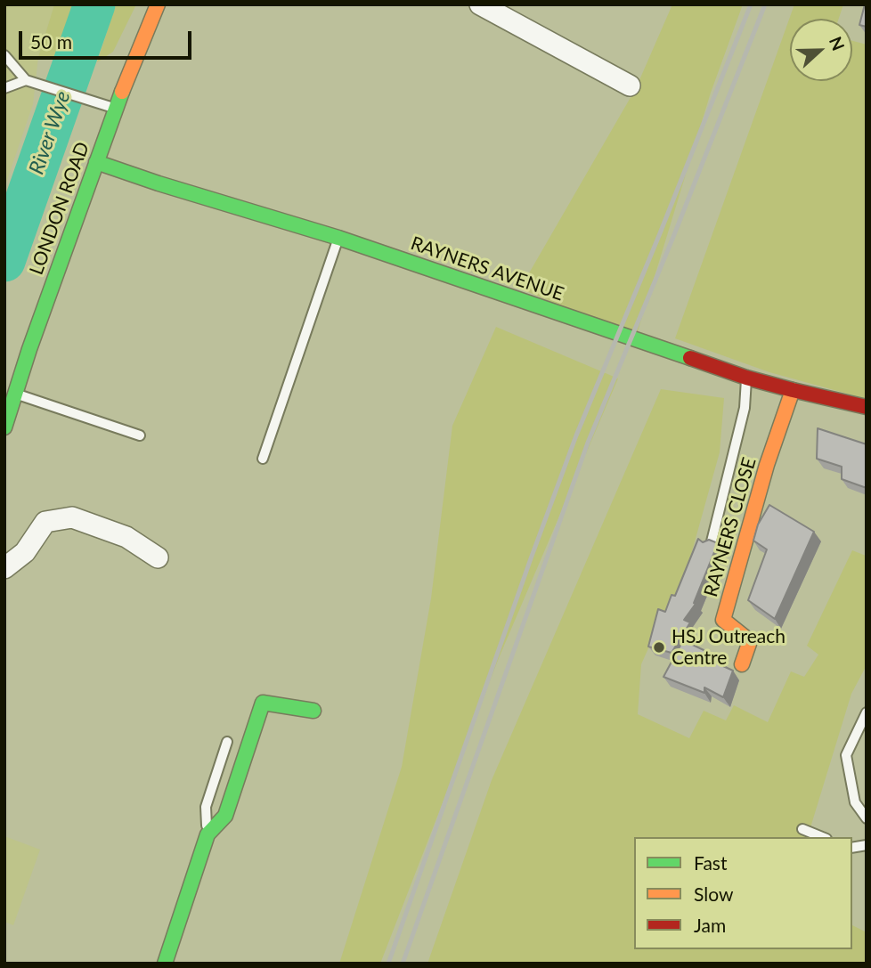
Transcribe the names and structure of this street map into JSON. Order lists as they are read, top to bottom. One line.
{"streets":{"street":["LONDON ROAD","RAYNERS AVENUE","RAYNERS CLOSE"]},"crossings":[["LONDON ROAD","RAYNERS AVENUE"],["RAYNERS AVENUE","RAYNERS CLOSE"]],"water":["River Wye"],"places":["HSJ Outreach Centre"],"legend":["Fast","Slow","Jam"],"scale_bar":"50 m","north":"right"}
